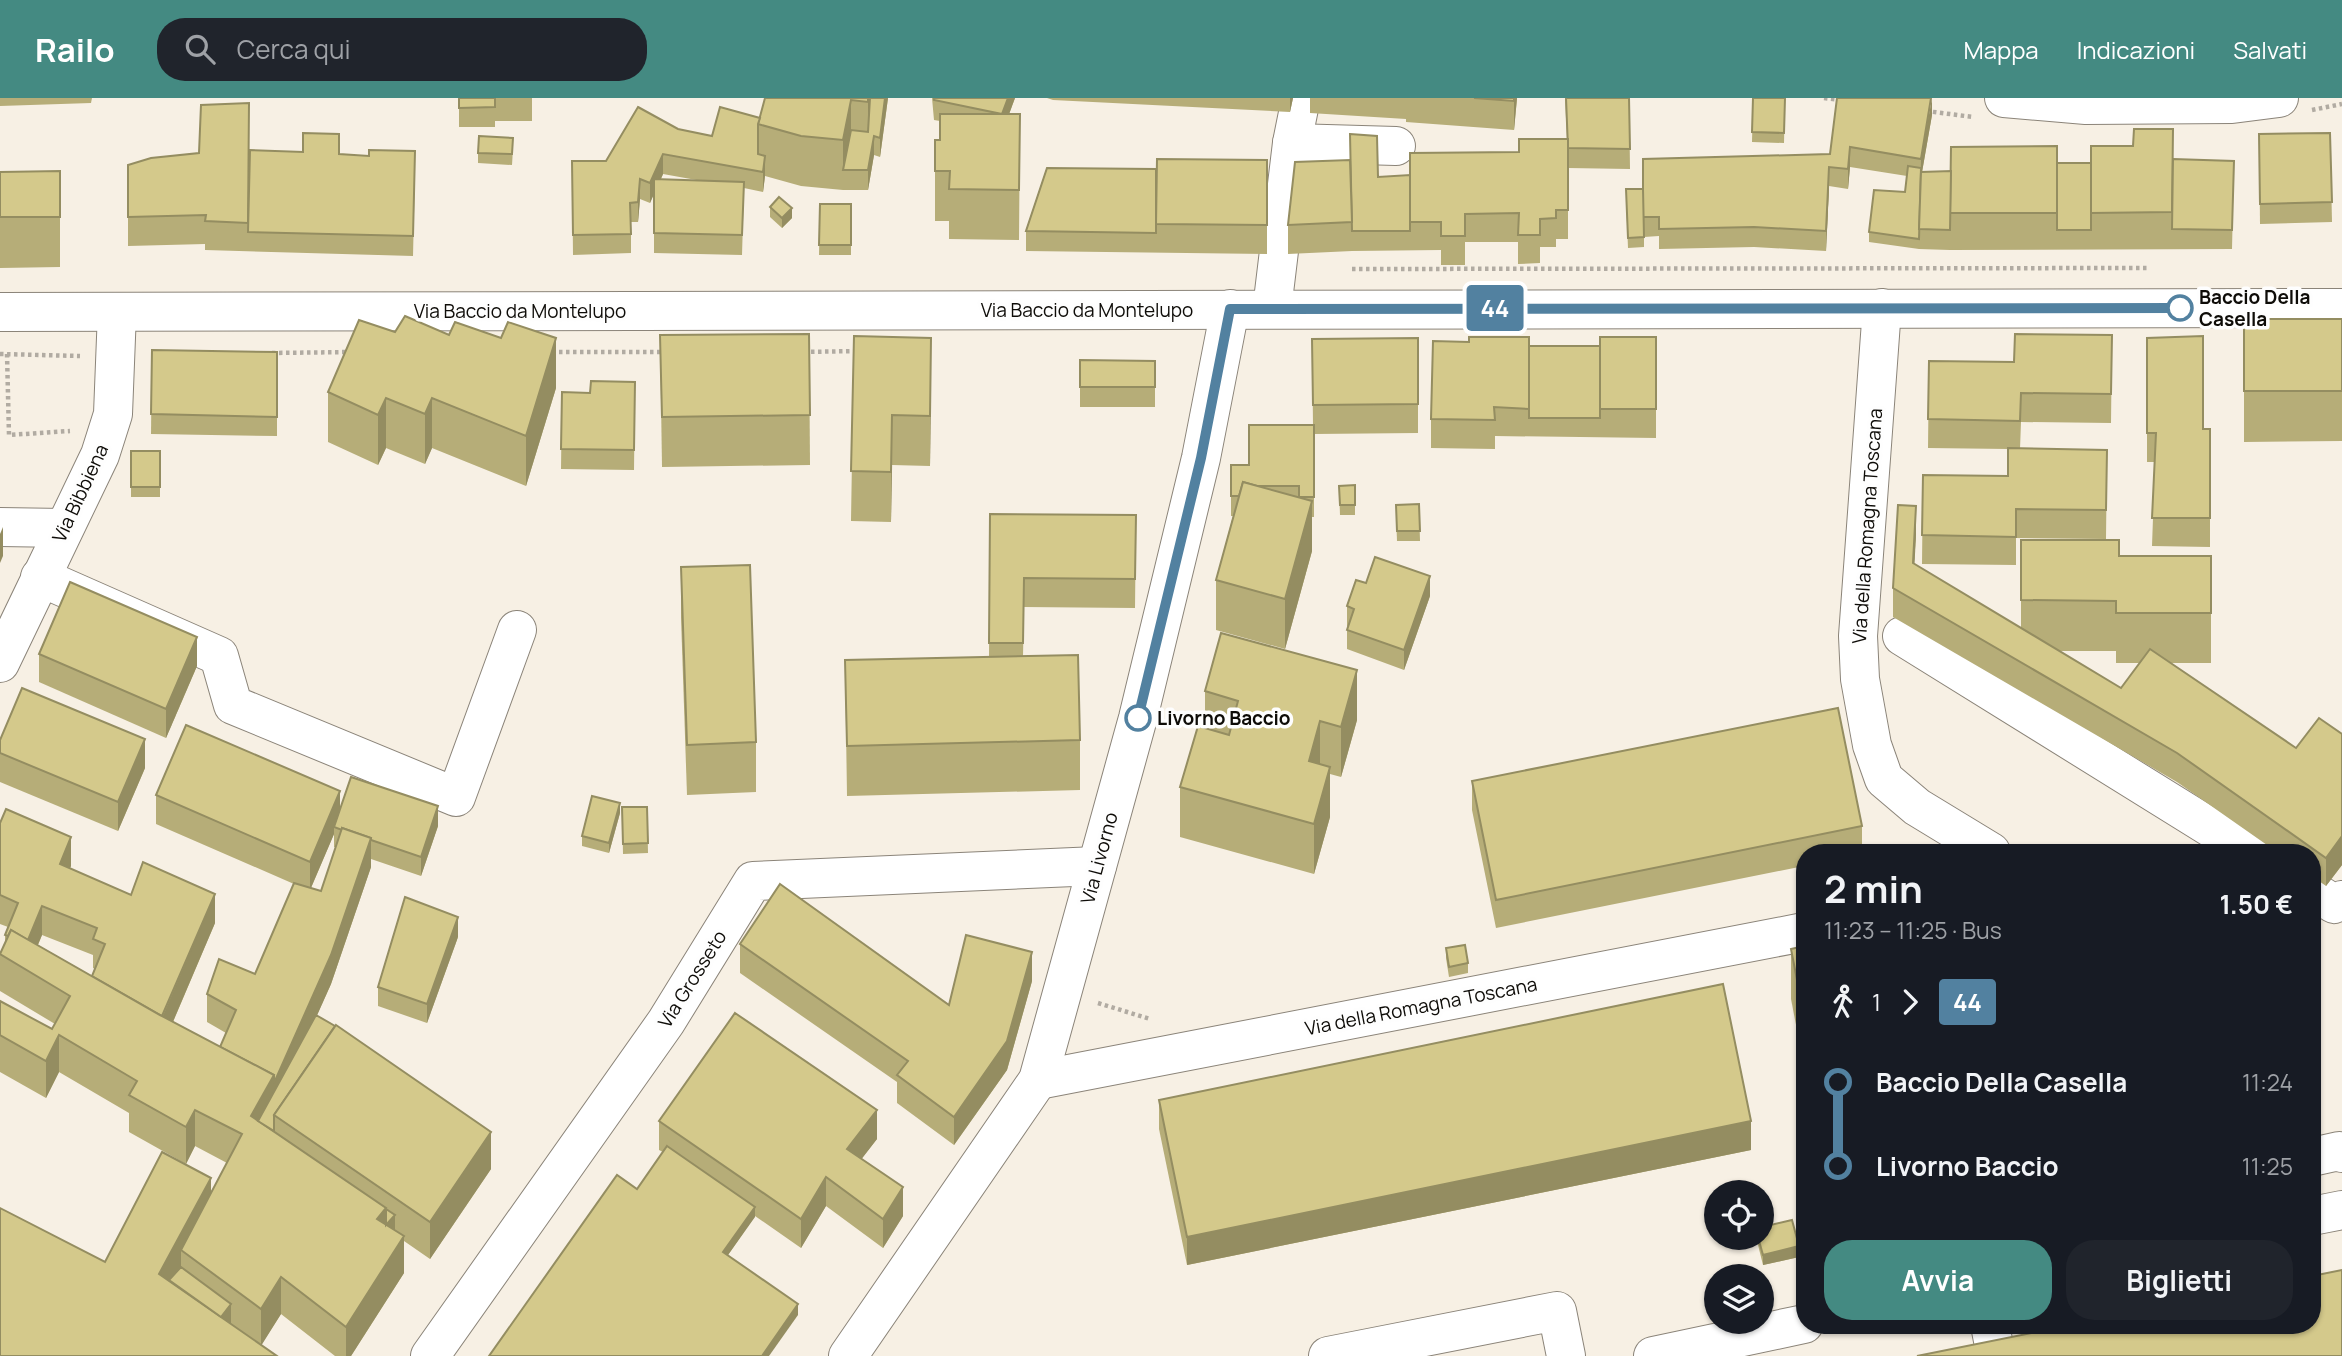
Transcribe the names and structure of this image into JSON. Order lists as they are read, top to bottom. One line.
{"streets":{"street":["Via Baccio da Montelupo","Via Bibbiena","Via della Romagna Toscana","Via Livorno","Via Grosseto"]},"crossings":[["Via Baccio da Montelupo","Via Bibbiena"],["Via Baccio da Montelupo","Via della Romagna Toscana"],["Via Baccio da Montelupo","Via Livorno"],["Via della Romagna Toscana","Via Livorno"],["Via Livorno","Via Grosseto"]],"places":["Baccio Della Casella","Livorno Baccio"],"lines":["bus line 44"],"page":{"header":"Railo","search":"Cerca qui","nav":["Mappa","Indicazioni","Salvati"],"on_map":"44","heading":["2 min","11:23 – 11:25 · Bus","1.50 €"],"legs":["1","44"],"list":[{"name":"Baccio Della Casella","value":"11:24"},{"name":"Livorno Baccio","value":"11:25"}],"buttons":["Avvia","Biglietti"]}}
